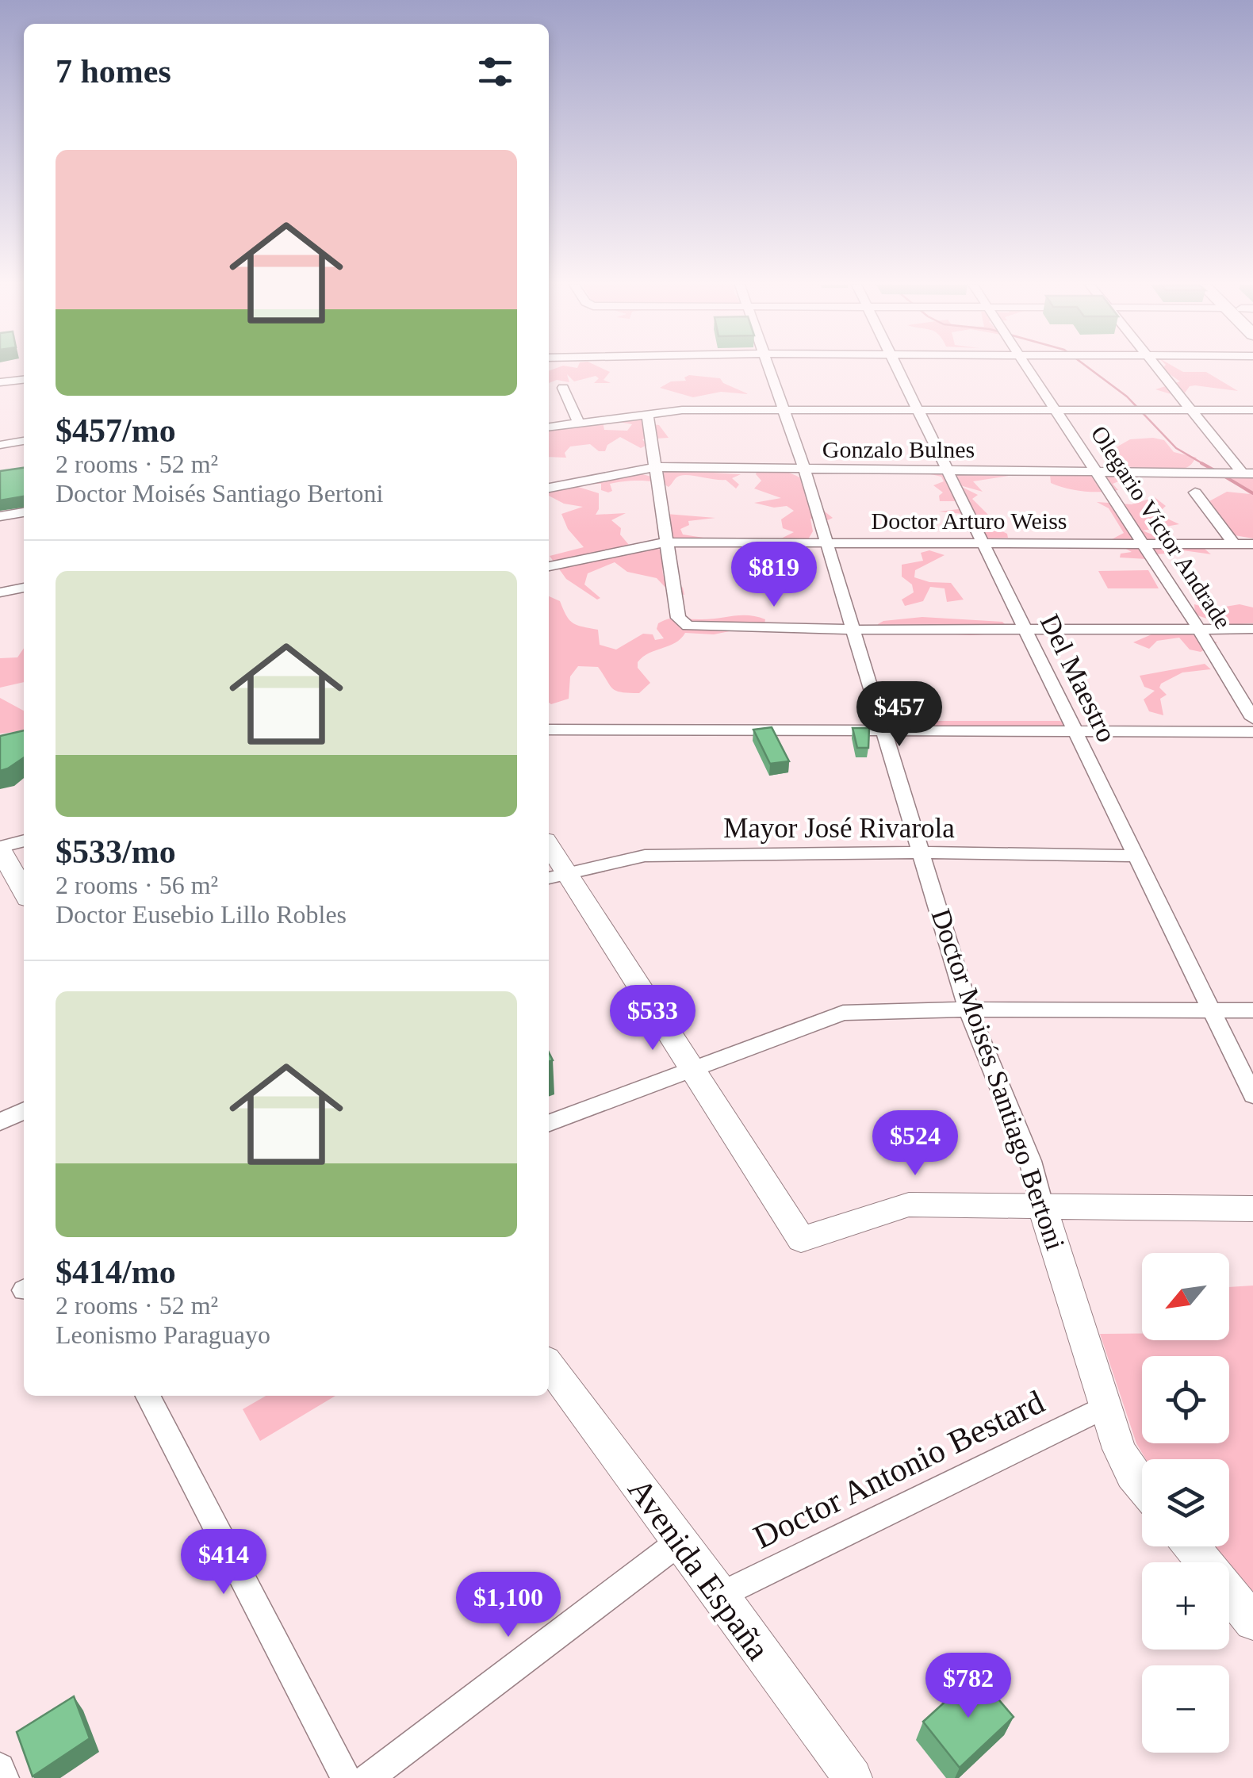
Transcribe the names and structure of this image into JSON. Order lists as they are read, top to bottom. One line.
{"streets":{"main road":["Doctor Moisés Santiago Bertoni","Avenida España"],"street":["Gonzalo Bulnes","Doctor Arturo Weiss","Olegario Víctor Andrade","Del Maestro","Mayor José Rivarola","Doctor Antonio Bestard"]},"crossings":[["Gonzalo Bulnes","Olegario Víctor Andrade"],["Gonzalo Bulnes","Del Maestro"],["Gonzalo Bulnes","Doctor Moisés Santiago Bertoni"],["Doctor Arturo Weiss","Olegario Víctor Andrade"],["Doctor Arturo Weiss","Del Maestro"],["Doctor Arturo Weiss","Doctor Moisés Santiago Bertoni"],["Del Maestro","Mayor José Rivarola"],["Mayor José Rivarola","Doctor Moisés Santiago Bertoni"],["Doctor Moisés Santiago Bertoni","Doctor Antonio Bestard"],["Doctor Antonio Bestard","Avenida España"]],"north":"bottom left","page":{"heading":"7 homes","list":[{"name":"$457/mo","note":"2 rooms · 52 m² · Doctor Moisés Santiago Bertoni"},{"name":"$533/mo","note":"2 rooms · 56 m² · Doctor Eusebio Lillo Robles"},{"name":"$414/mo","note":"2 rooms · 52 m² · Leonismo Paraguayo"}],"price":["$819","$457","$533","$524","$414","$1,100","$782"],"map_buttons":["+","−"]}}
